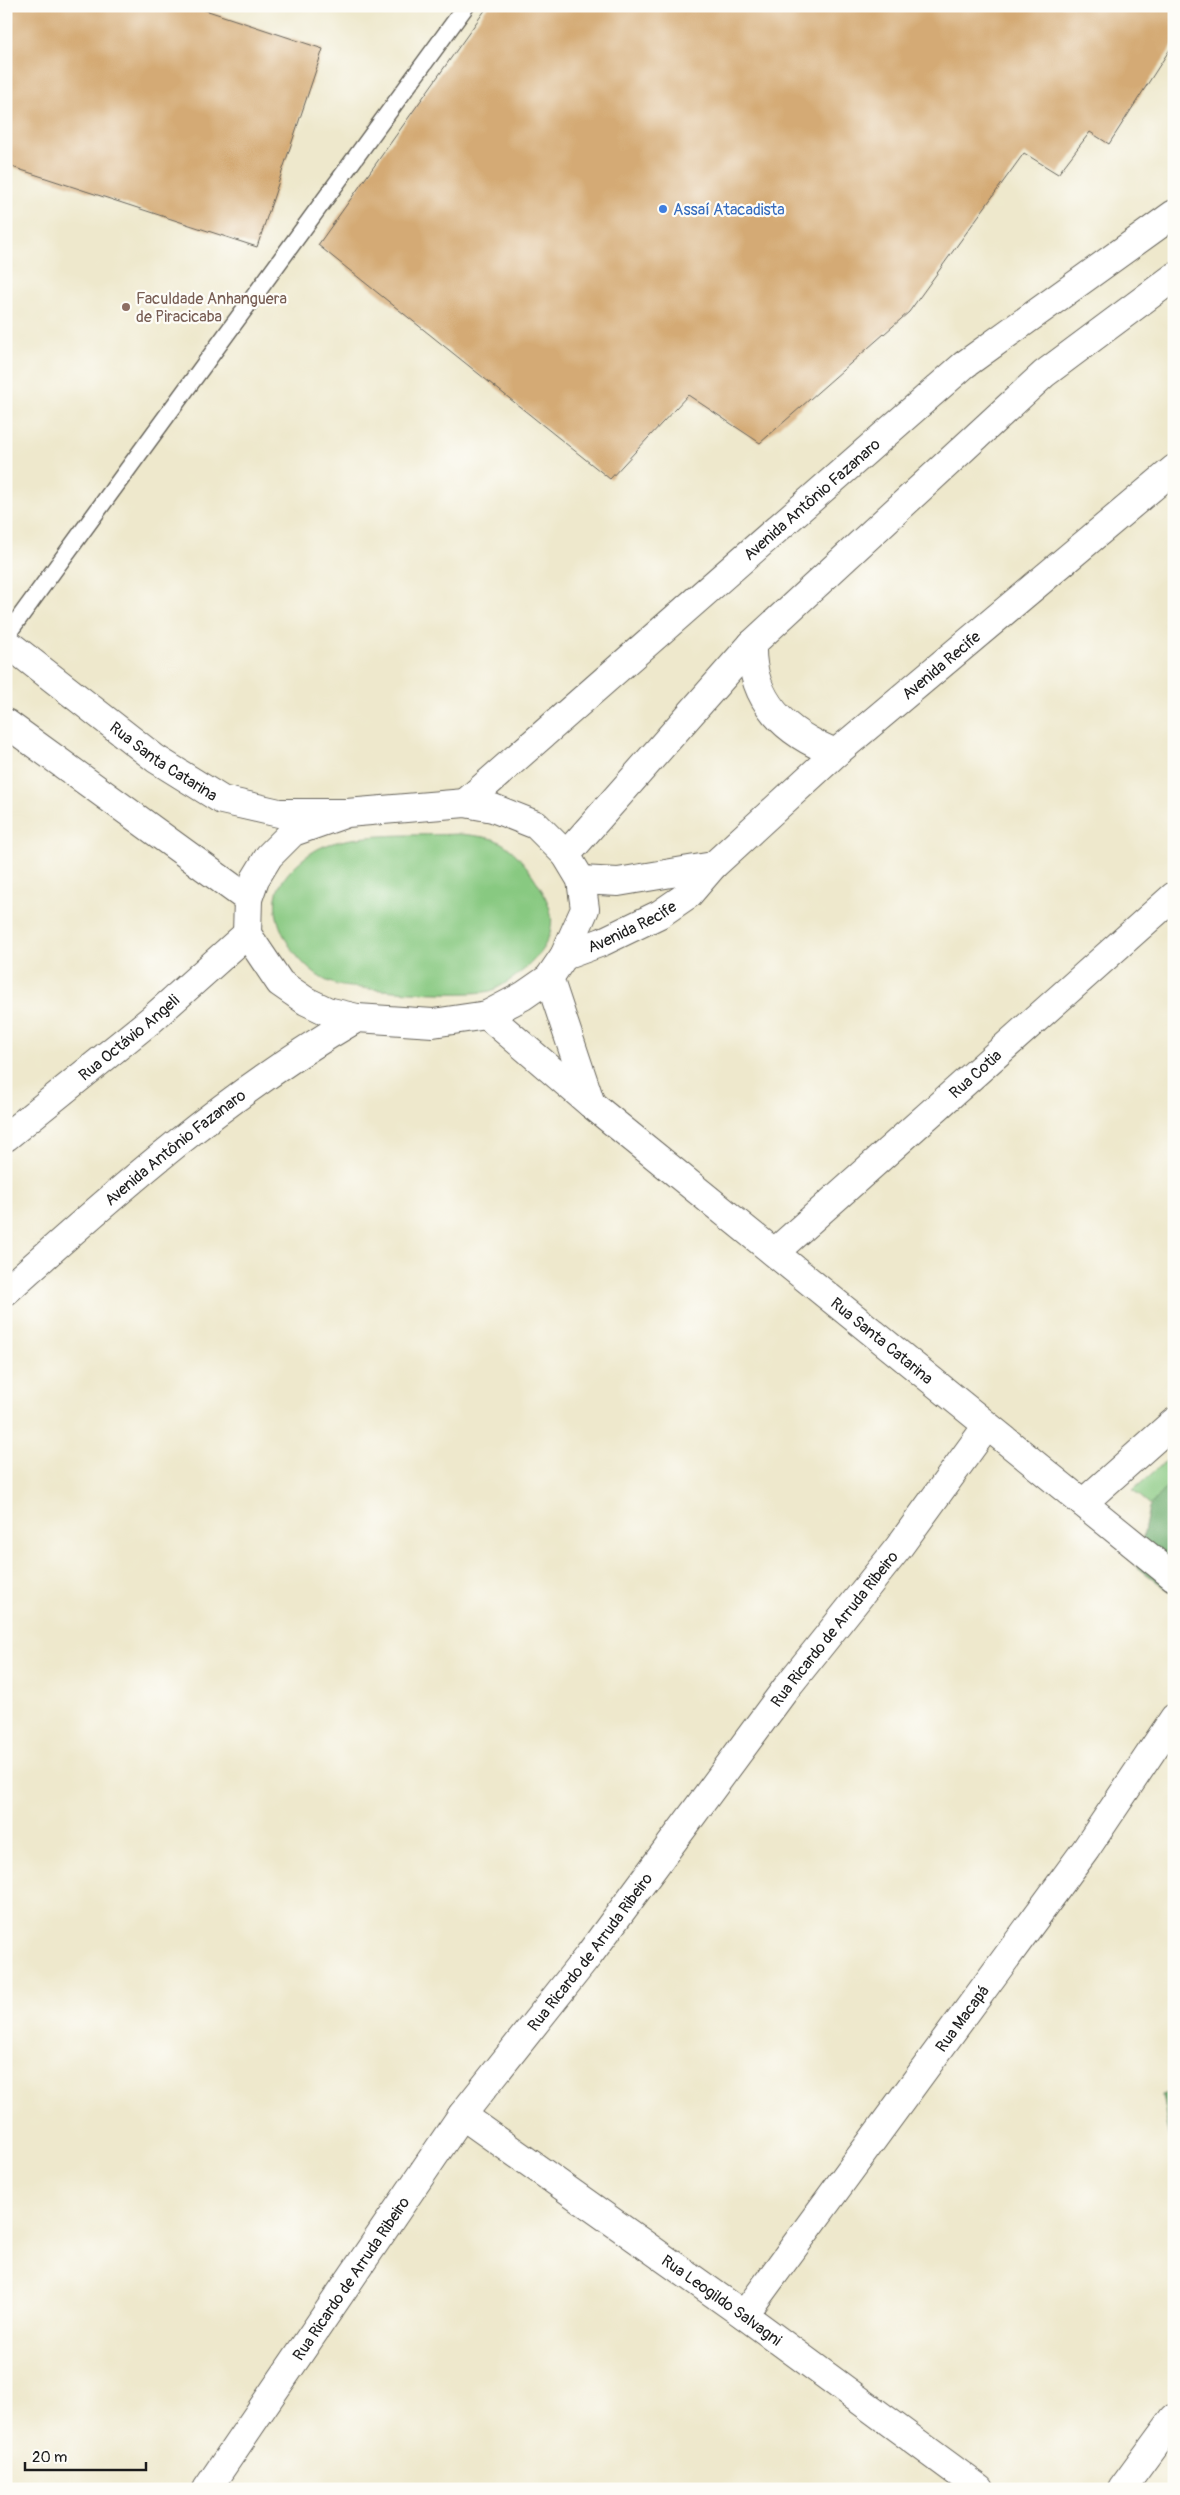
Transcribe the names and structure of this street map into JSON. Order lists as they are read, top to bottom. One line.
{"streets":{"street":["Avenida Antônio Fazanaro","Avenida Recife","Rua Santa Catarina","Rua Octávio Angeli","Rua Cotia","Rua Ricardo de Arruda Ribeiro","Rua Macapá","Rua Leogildo Salvagni"]},"crossings":[["Rua Santa Catarina","Rua Cotia"],["Rua Santa Catarina","Rua Ricardo de Arruda Ribeiro"],["Rua Ricardo de Arruda Ribeiro","Rua Leogildo Salvagni"],["Rua Macapá","Rua Leogildo Salvagni"]],"places":["Assaí Atacadista","Faculdade Anhanguera de Piracicaba"],"scale_bar":"20 m"}
